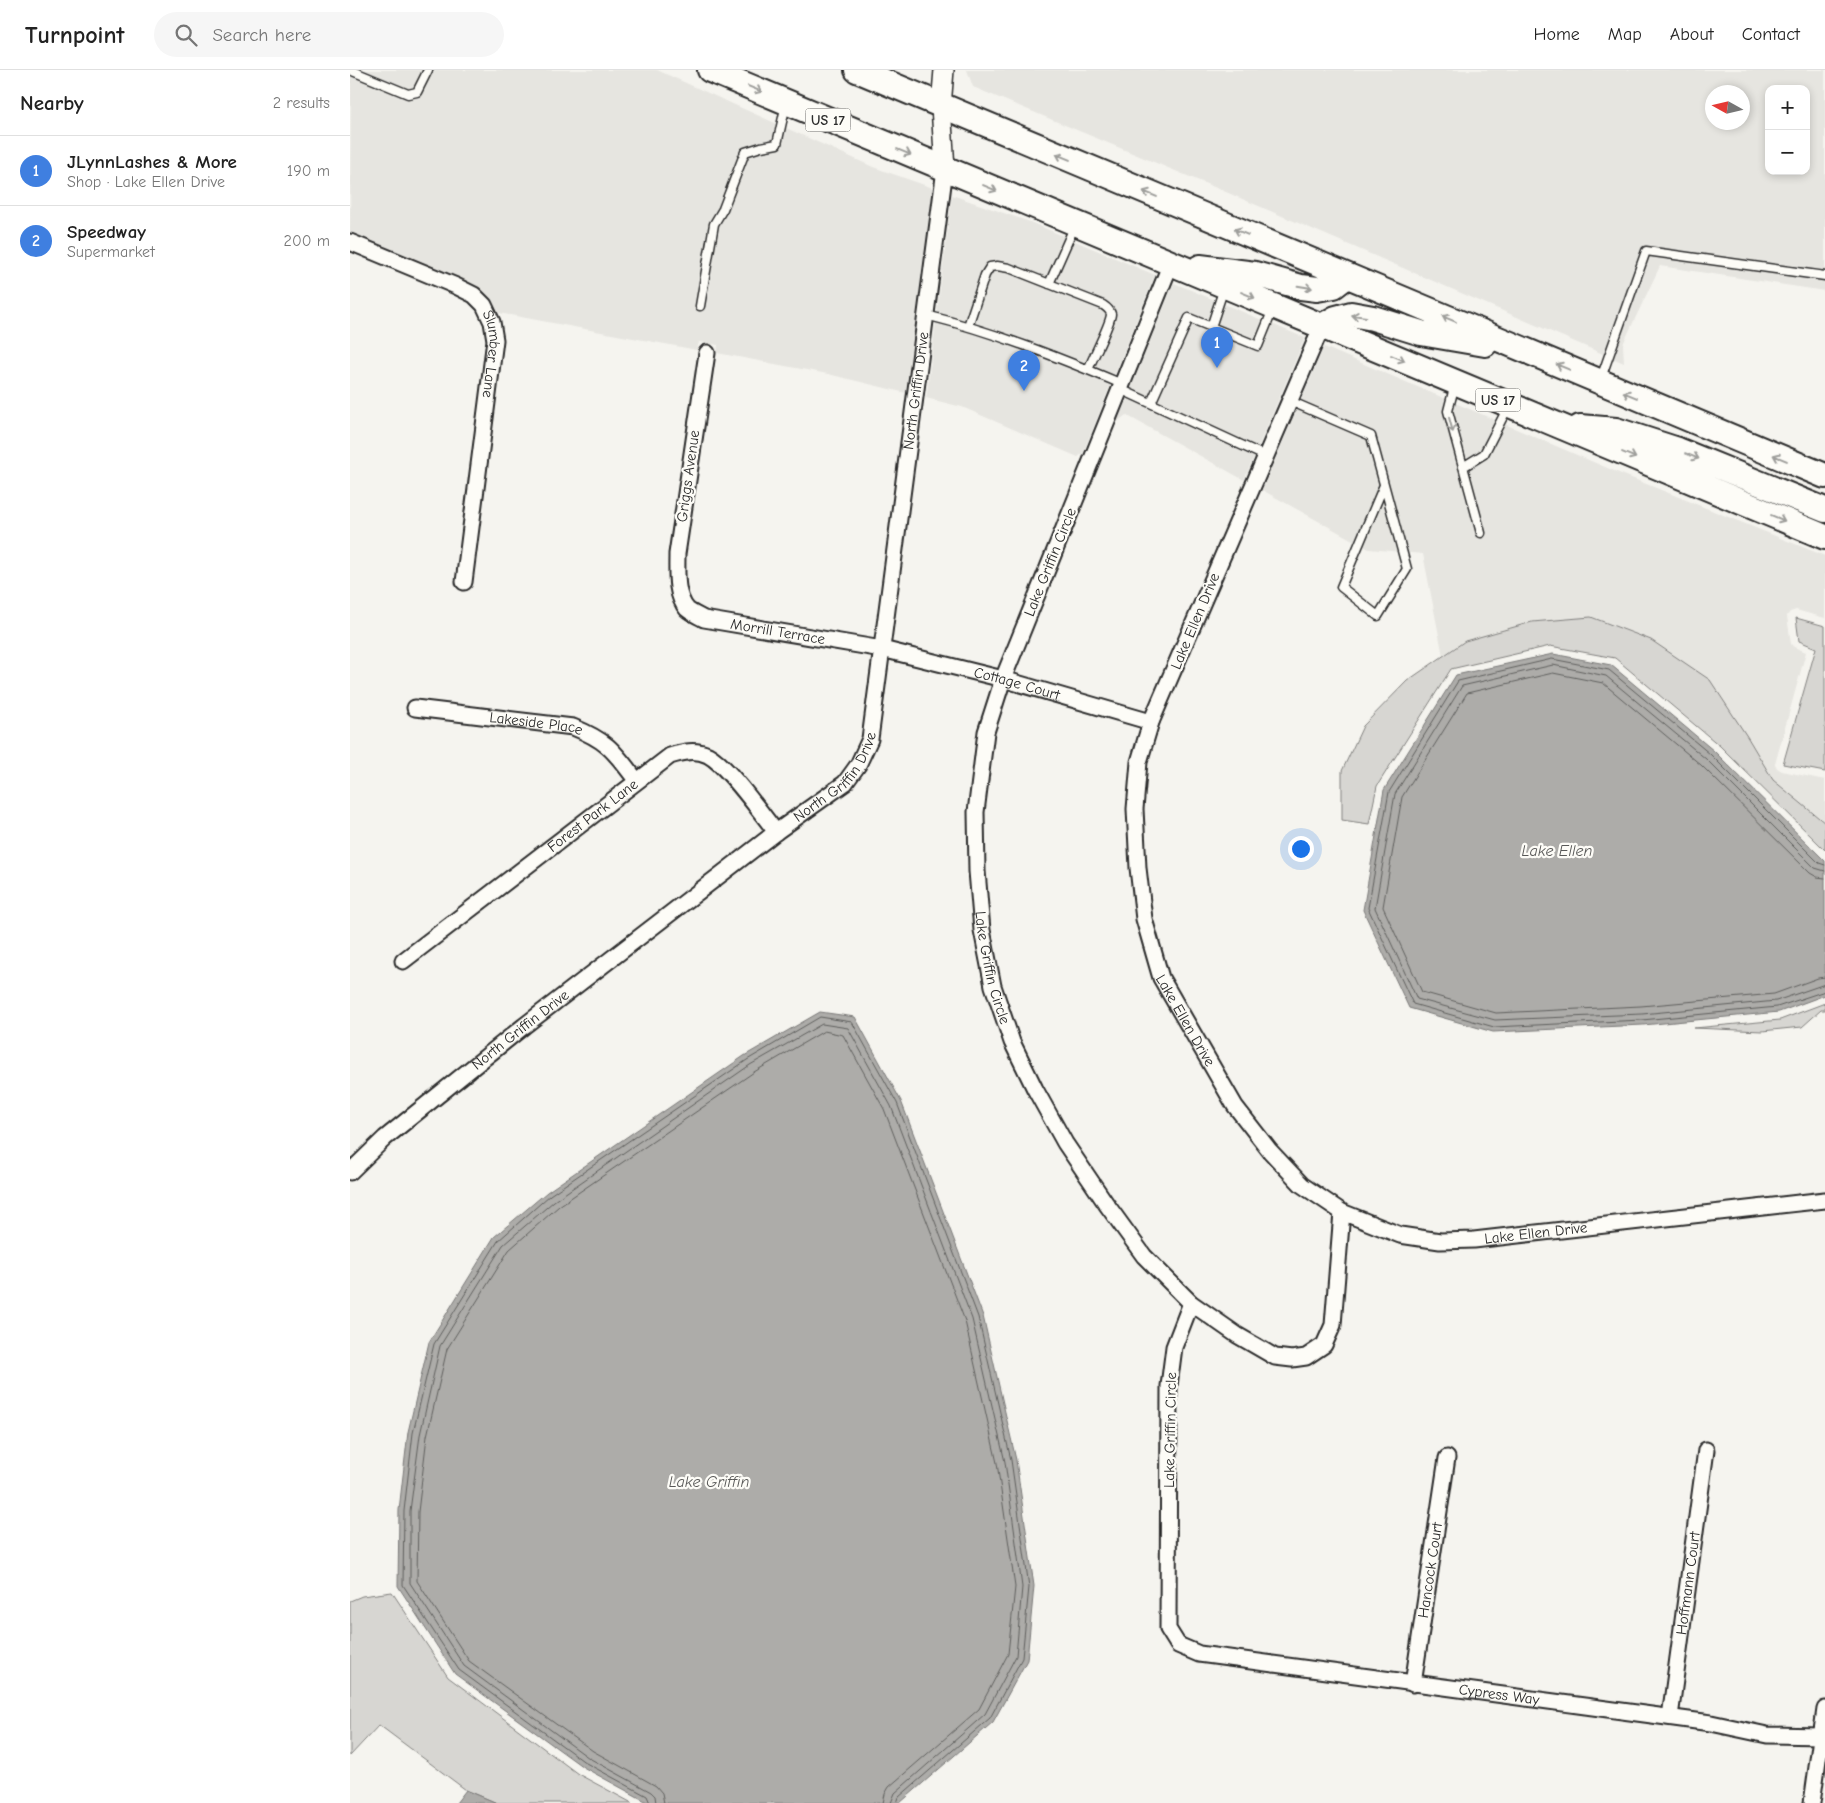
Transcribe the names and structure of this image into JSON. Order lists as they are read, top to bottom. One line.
{"streets":{"main road":["US 17"],"street":["Slumber Lane","North Griffin Drive","Griggs Avenue","Lake Griffin Circle","Lake Ellen Drive","Morrill Terrace","Cottage Court","Lakeside Place","Forest Park Lane","Hancock Court","Hoffmann Court","Cypress Way"]},"crossings":[["US 17","North Griffin Drive"],["US 17","Lake Griffin Circle"],["US 17","Lake Ellen Drive"],["North Griffin Drive","Morrill Terrace"],["North Griffin Drive","Cottage Court"],["North Griffin Drive","Forest Park Lane"],["Griggs Avenue","Morrill Terrace"],["Lake Griffin Circle","Cottage Court"],["Lake Griffin Circle","Cypress Way"],["Lake Ellen Drive","Cottage Court"],["Morrill Terrace","Cottage Court"],["Lakeside Place","Forest Park Lane"],["Hancock Court","Cypress Way"],["Hoffmann Court","Cypress Way"]],"water":["Lake Ellen","Lake Griffin"],"north":"left","page":{"header":"Turnpoint","search":"Search here","nav":["Home","Map","About","Contact"],"heading":["Nearby","2 results"],"map_buttons":["+","−"],"list":[{"mark":"1","name":"JLynnLashes & More","note":"Shop · Lake Ellen Drive","value":"190 m"},{"mark":"2","name":"Speedway","note":"Supermarket","value":"200 m"}],"pins":["1","2"]}}
